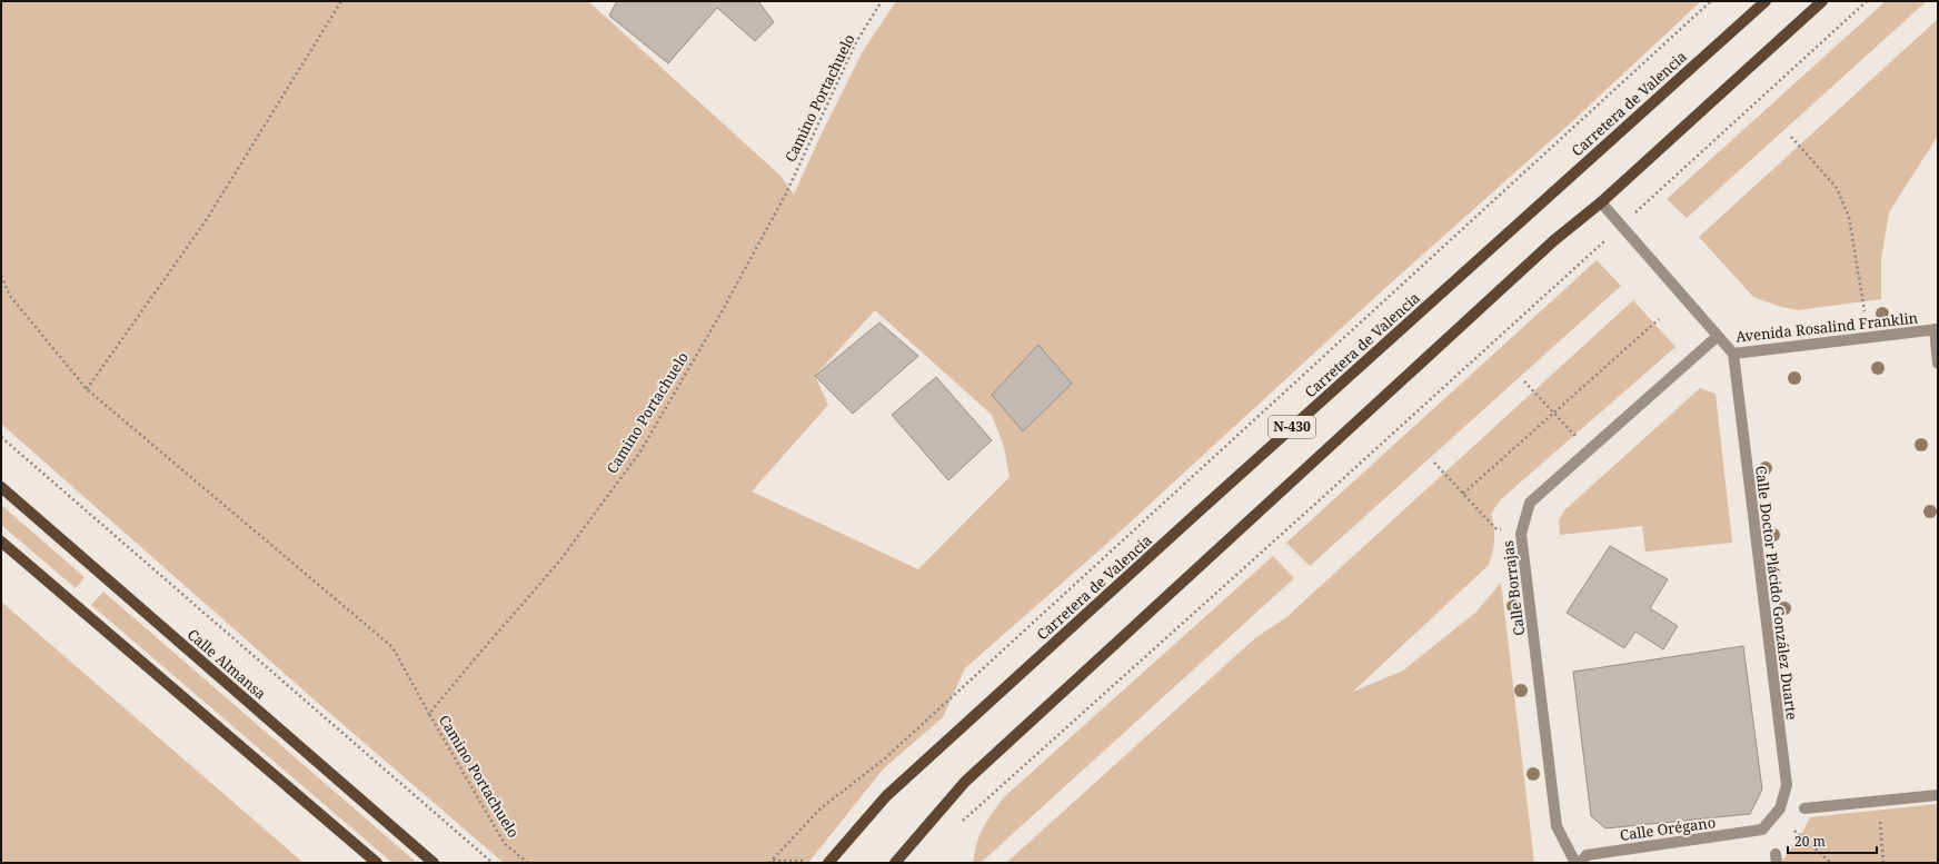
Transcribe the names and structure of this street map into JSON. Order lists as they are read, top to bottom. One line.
{"streets":{"main road":["Carretera de Valencia","N-430","Calle Almansa"],"street":["Avenida Rosalind Franklin","Calle Borrajas","Calle Doctor Plácido González Duarte","Calle Orégano"],"path":["Camino Portachuelo"]},"crossings":[["Avenida Rosalind Franklin","N-430"],["Avenida Rosalind Franklin","Calle Borrajas"],["Avenida Rosalind Franklin","Calle Doctor Plácido González Duarte"],["Calle Doctor Plácido González Duarte","Calle Orégano"]],"scale_bar":"20 m"}
